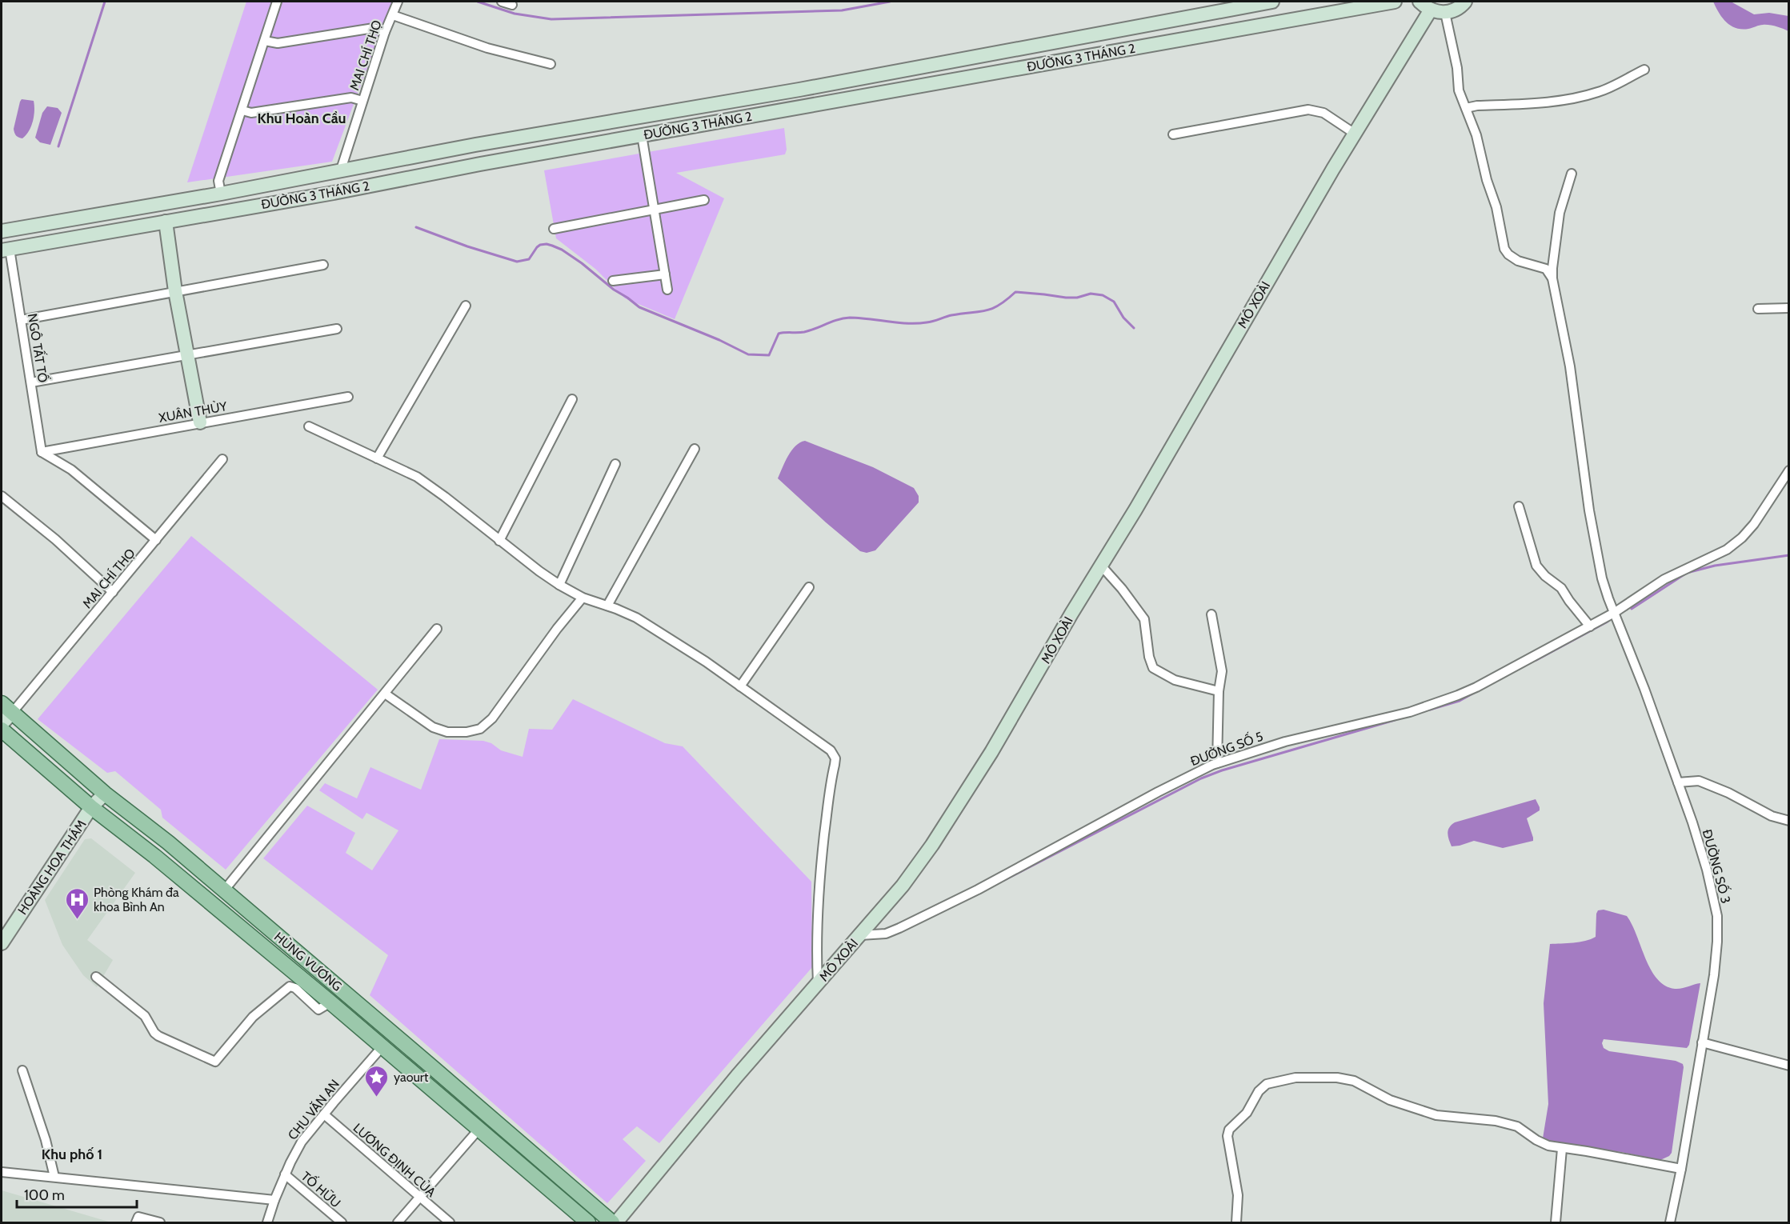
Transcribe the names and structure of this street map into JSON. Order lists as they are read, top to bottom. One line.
{"streets":{"main road":["ĐƯỜNG 3 THÁNG 2","MÔ XOÀI","HOÀNG HOA THÁM","HÙNG VƯƠNG"],"street":["MAI CHÍ THỌ","NGÔ TẤT TỐ","XUÂN THỦY","ĐƯỜNG SỐ 5","ĐƯỜNG SỐ 3","CHU VĂN AN","LƯƠNG ĐỊNH CỦA","TỐ HỮU"]},"crossings":[["MAI CHÍ THỌ","ĐƯỜNG 3 THÁNG 2"],["MAI CHÍ THỌ","HÙNG VƯƠNG"],["ĐƯỜNG 3 THÁNG 2","NGÔ TẤT TỐ"],["MÔ XOÀI","ĐƯỜNG SỐ 5"],["NGÔ TẤT TỐ","XUÂN THỦY"],["ĐƯỜNG SỐ 5","ĐƯỜNG SỐ 3"],["HOÀNG HOA THÁM","HÙNG VƯƠNG"],["HÙNG VƯƠNG","CHU VĂN AN"],["CHU VĂN AN","LƯƠNG ĐỊNH CỦA"],["CHU VĂN AN","TỐ HỮU"]],"districts":["Khu Hoàn Cầu","Khu phố 1"],"places":{"hospital":["Phòng Khám đa khoa Bình An"],"place":["yaourt"]},"scale_bar":"100 m"}
